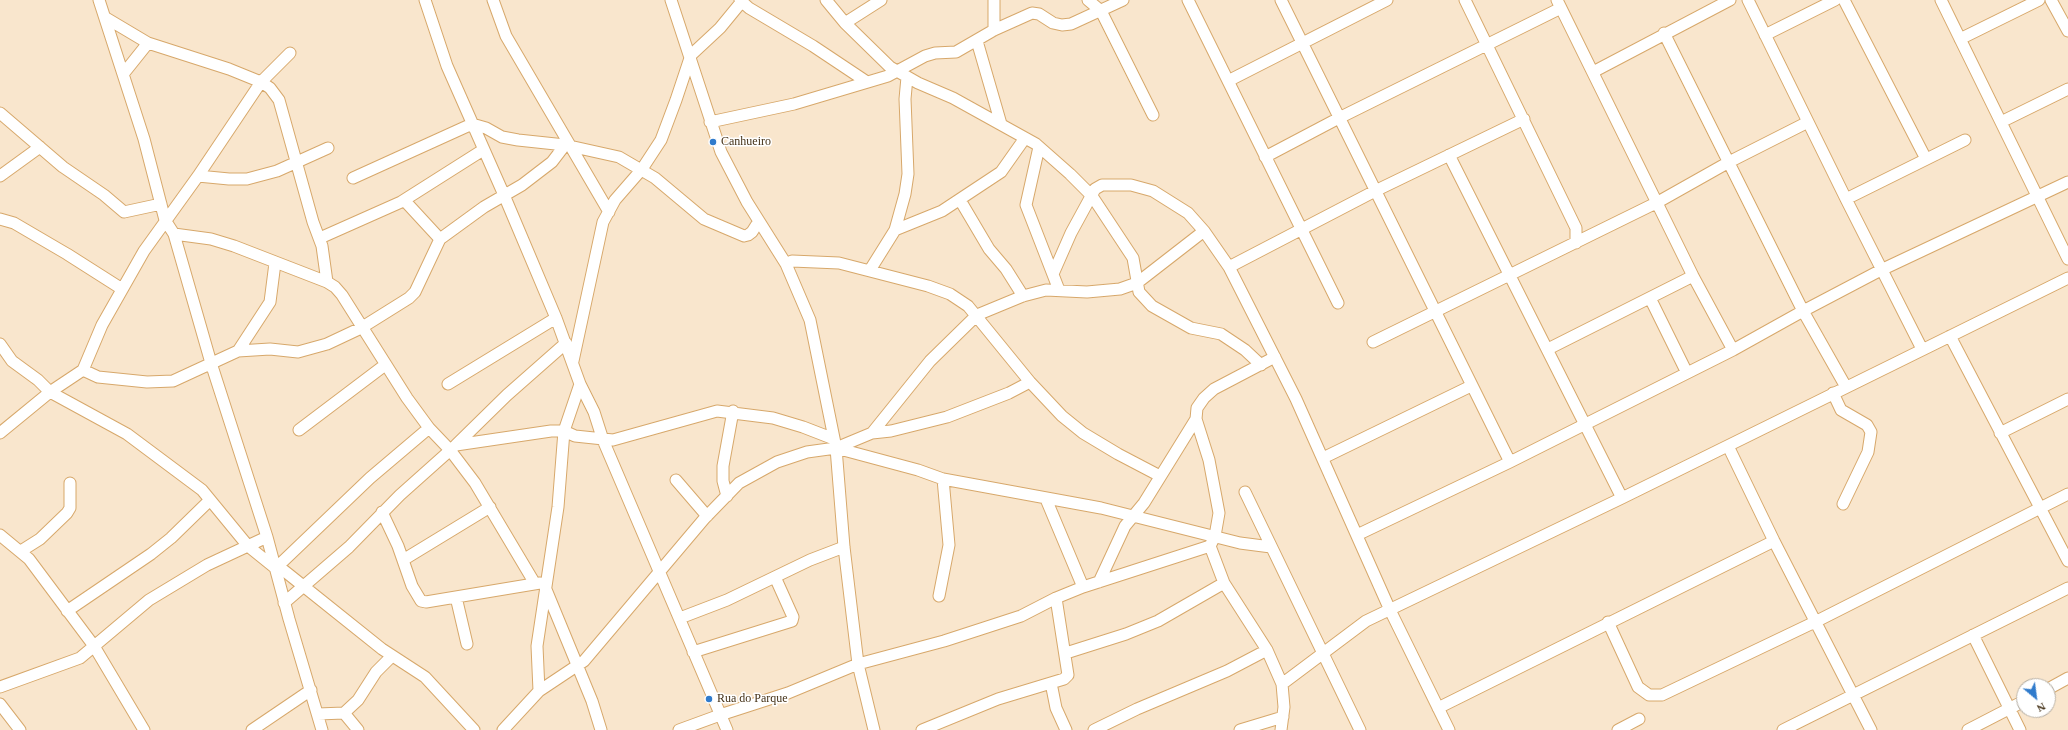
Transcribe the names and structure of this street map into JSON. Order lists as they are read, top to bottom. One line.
{"places":["Canhueiro","Rua do Parque"],"north":"bottom right"}
